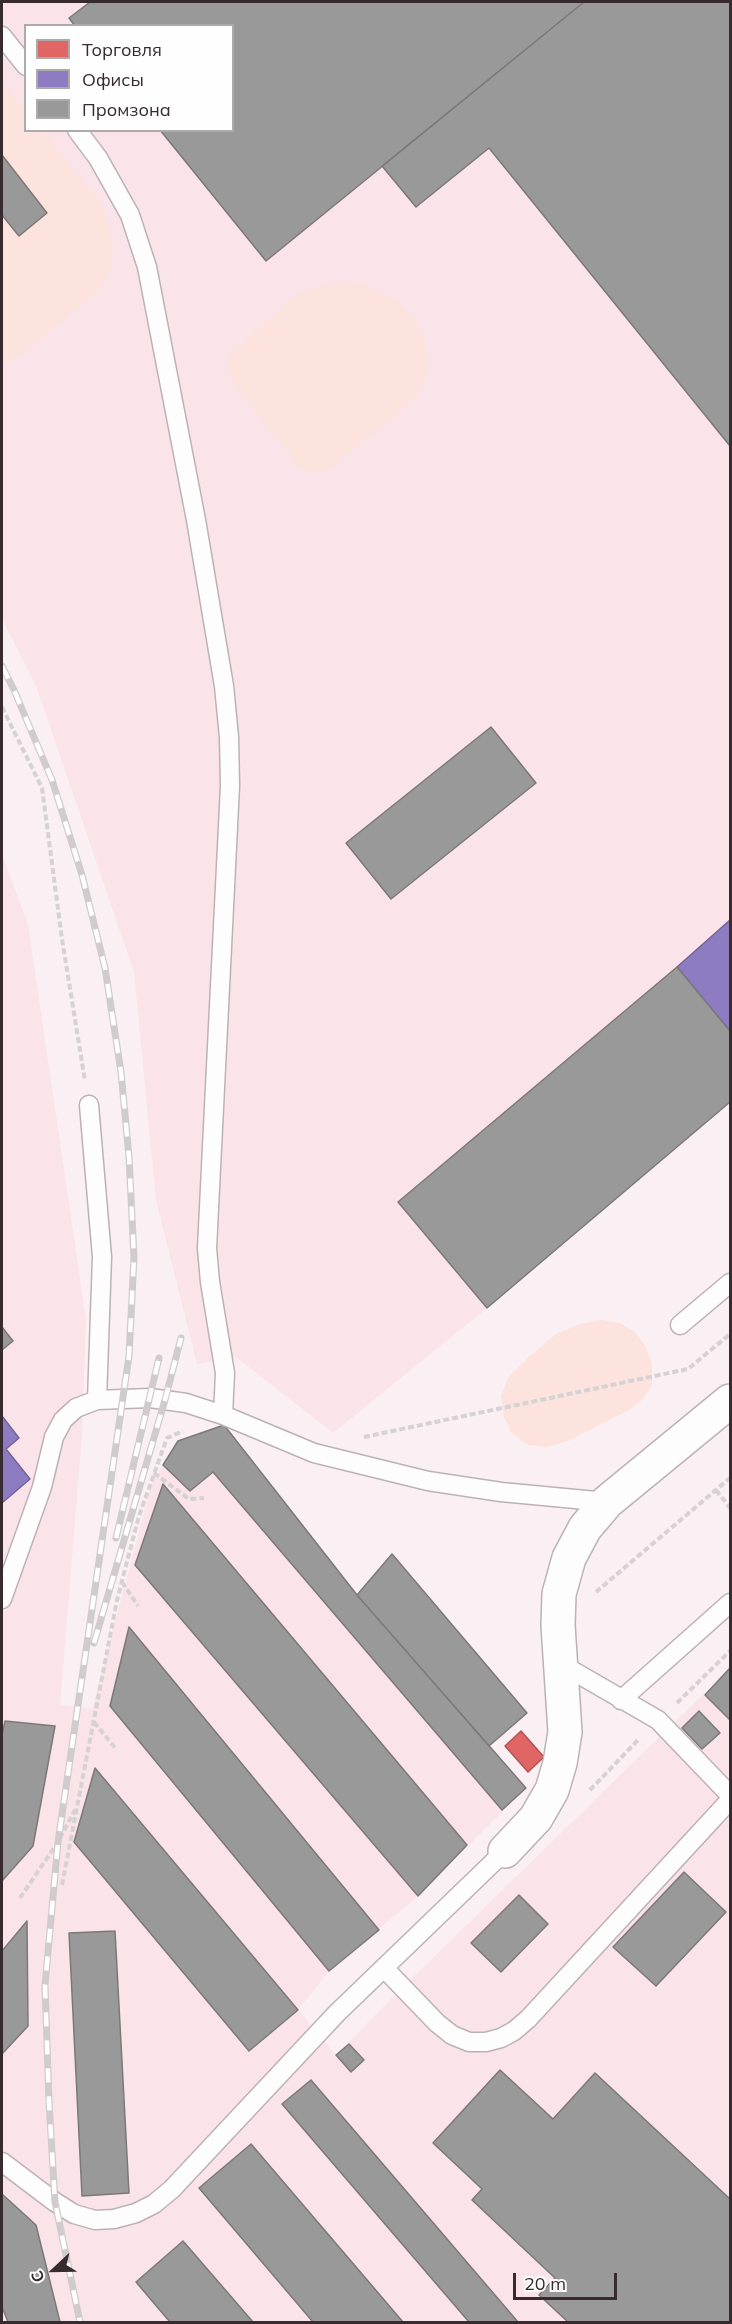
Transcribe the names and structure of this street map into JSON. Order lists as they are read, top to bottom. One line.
{"legend":["Торговля","Офисы","Промзона"],"scale_bar":"20 m","north":"left"}
